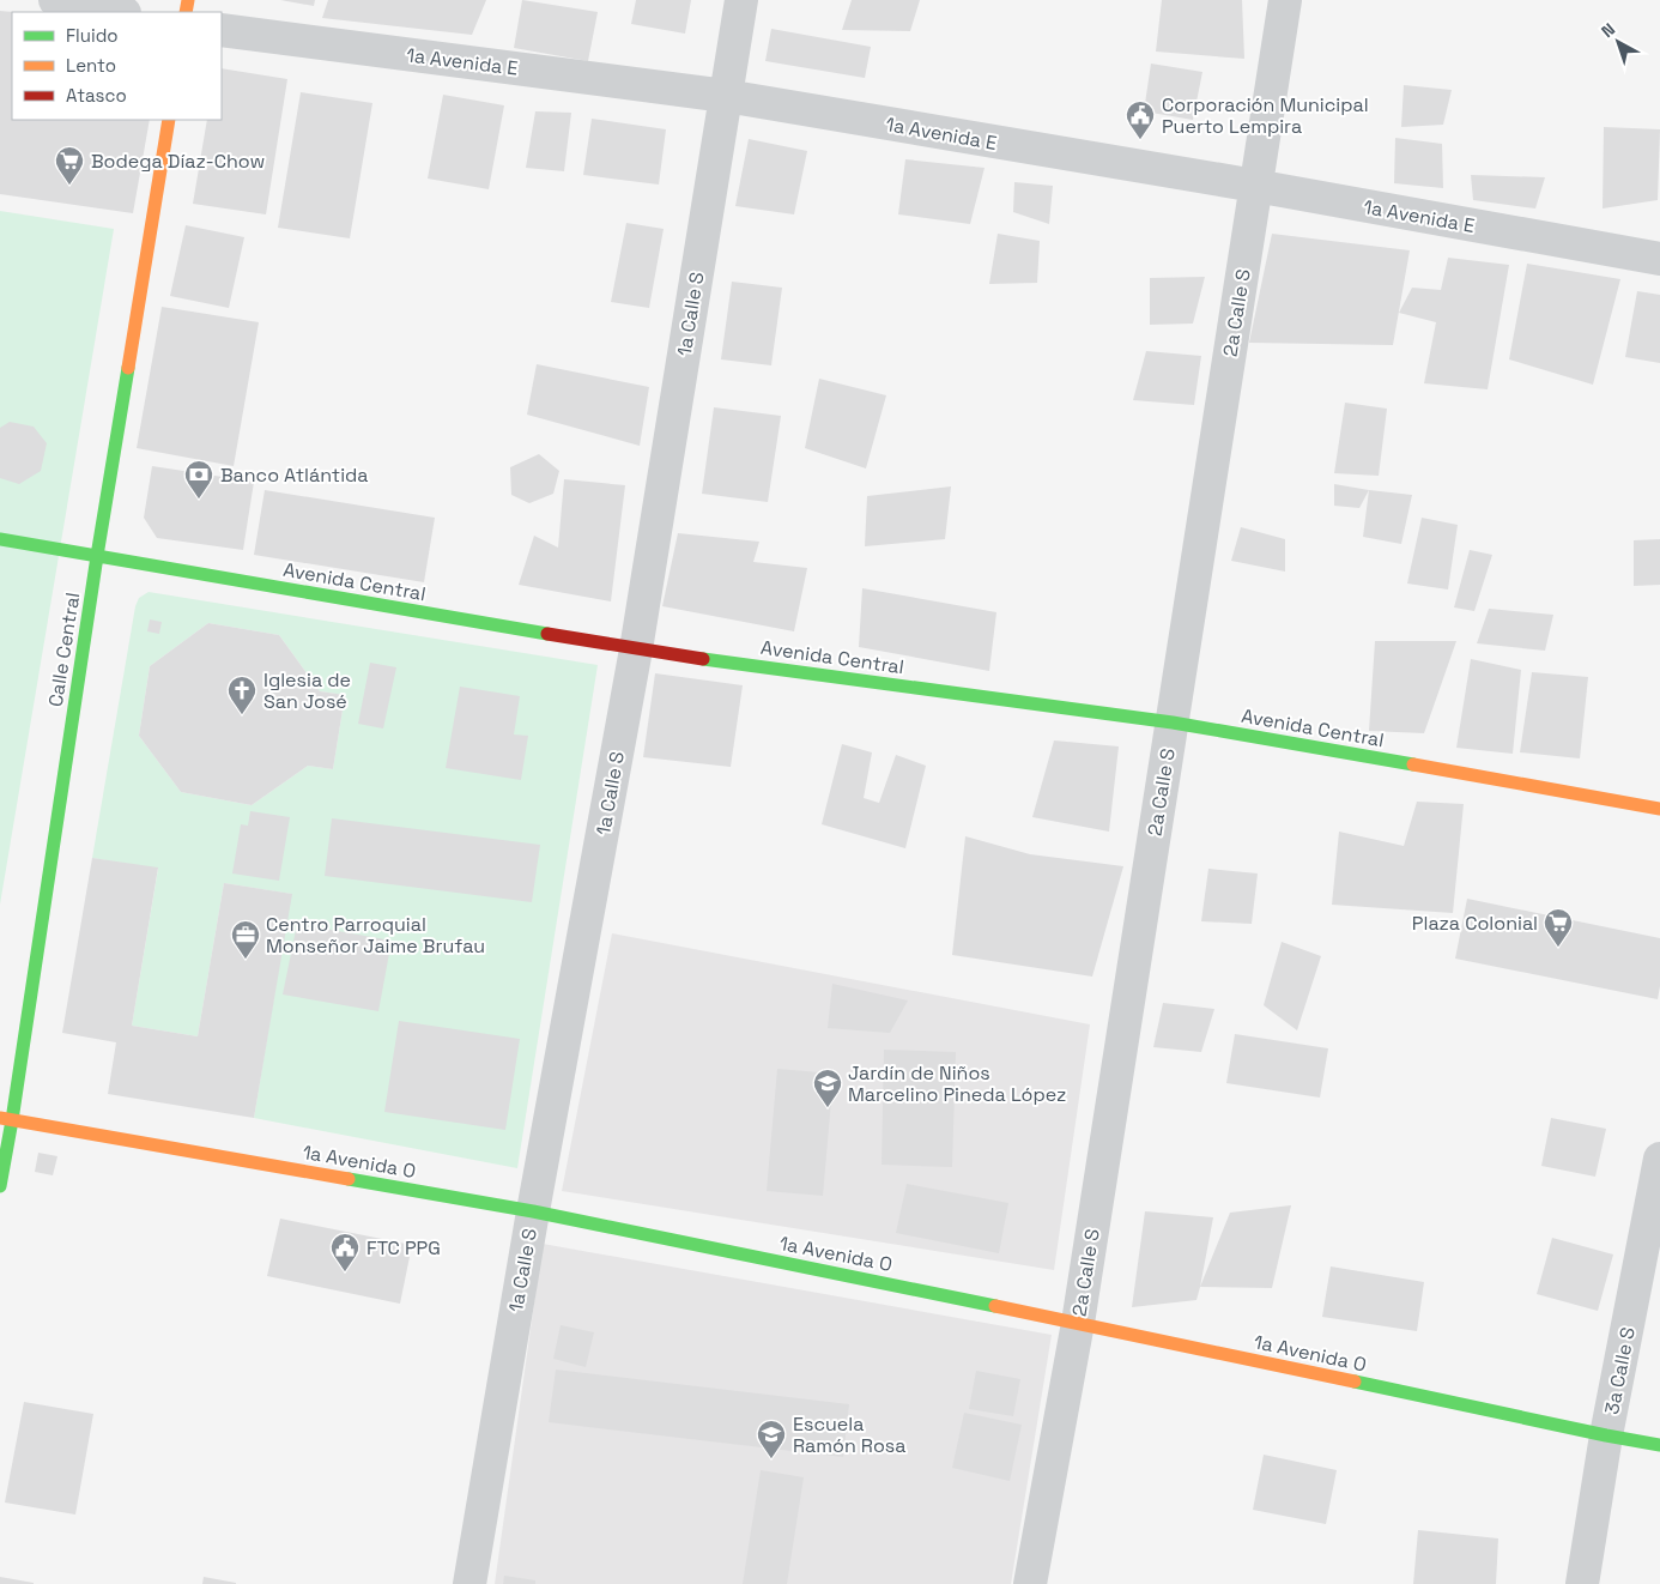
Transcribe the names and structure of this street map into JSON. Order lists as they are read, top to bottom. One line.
{"streets":{"street":["1a Avenida E","2a Calle S","1a Calle S","Avenida Central","Calle Central","1a Avenida O","3a Calle S"]},"crossings":[["1a Avenida E","2a Calle S"],["1a Avenida E","1a Calle S"],["2a Calle S","Avenida Central"],["2a Calle S","1a Avenida O"],["1a Calle S","Avenida Central"],["1a Calle S","1a Avenida O"],["Avenida Central","Calle Central"],["Calle Central","1a Avenida O"],["1a Avenida O","3a Calle S"]],"places":{"public building":["Corporación Municipal Puerto Lempira","FTC PPG"],"supermarket":["Bodega Díaz-Chow","Plaza Colonial"],"bank":["Banco Atlántida"],"church":["Iglesia de San José"],"office":["Centro Parroquial Monseñor Jaime Brufau"],"school or university":["Jardín de Niños Marcelino Pineda López","Escuela Ramón Rosa"]},"legend":["Fluido","Lento","Atasco"],"north":"top left"}
